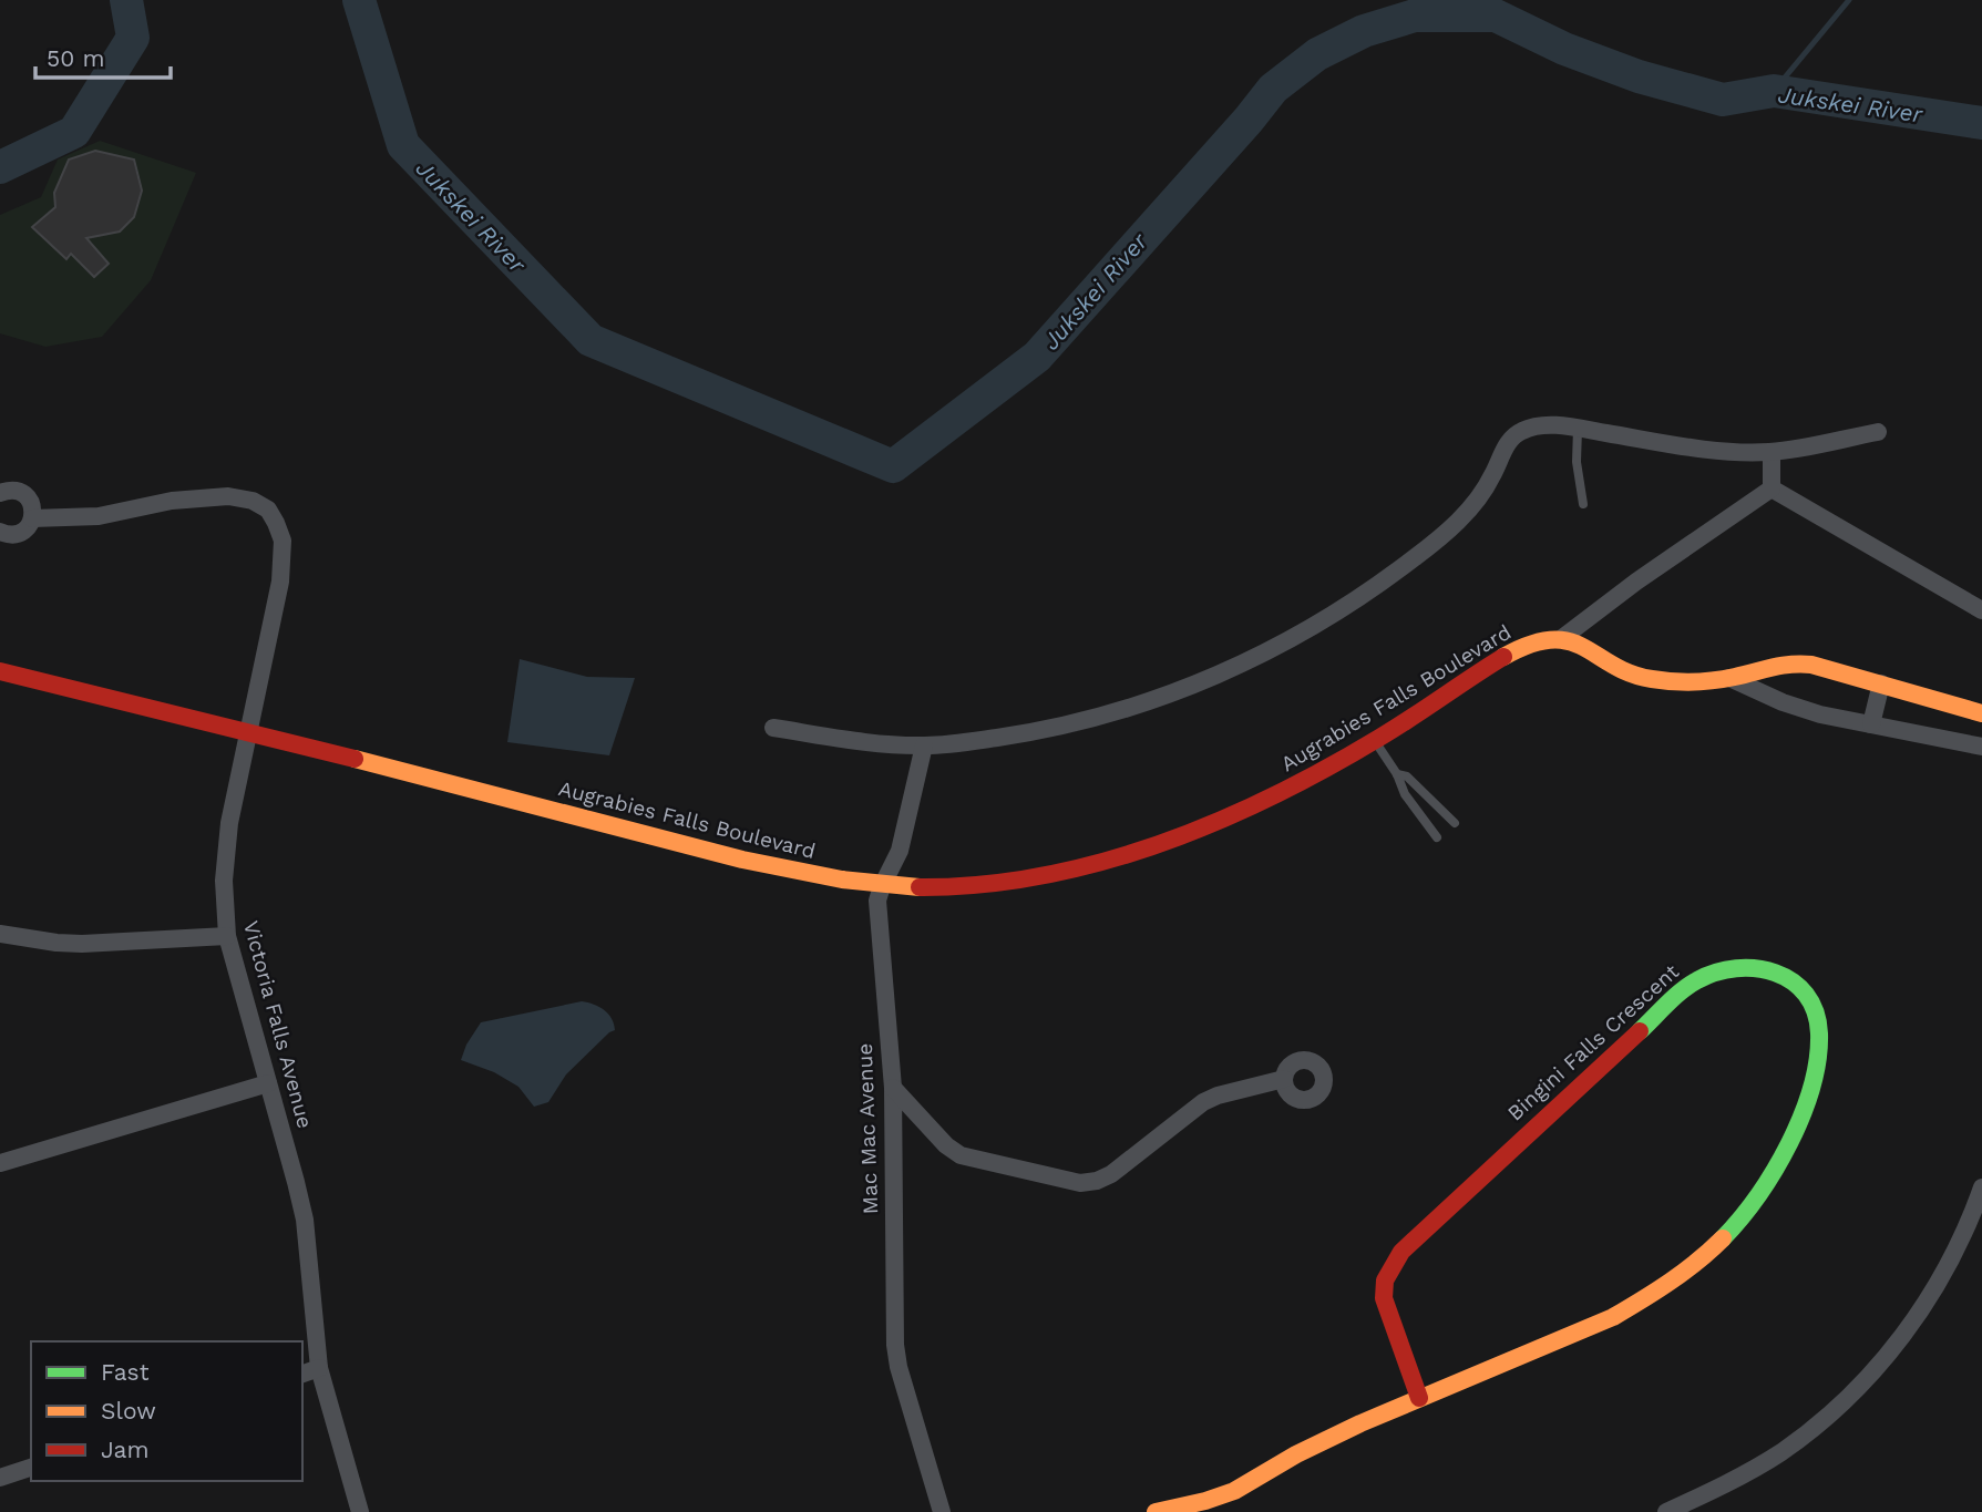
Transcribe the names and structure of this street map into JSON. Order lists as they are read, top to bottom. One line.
{"streets":{"street":["Augrabies Falls Boulevard","Victoria Falls Avenue","Bingini Falls Crescent","Mac Mac Avenue"]},"crossings":[["Augrabies Falls Boulevard","Victoria Falls Avenue"],["Augrabies Falls Boulevard","Mac Mac Avenue"]],"water":["Jukskei River"],"legend":["Fast","Slow","Jam"],"scale_bar":"50 m"}
